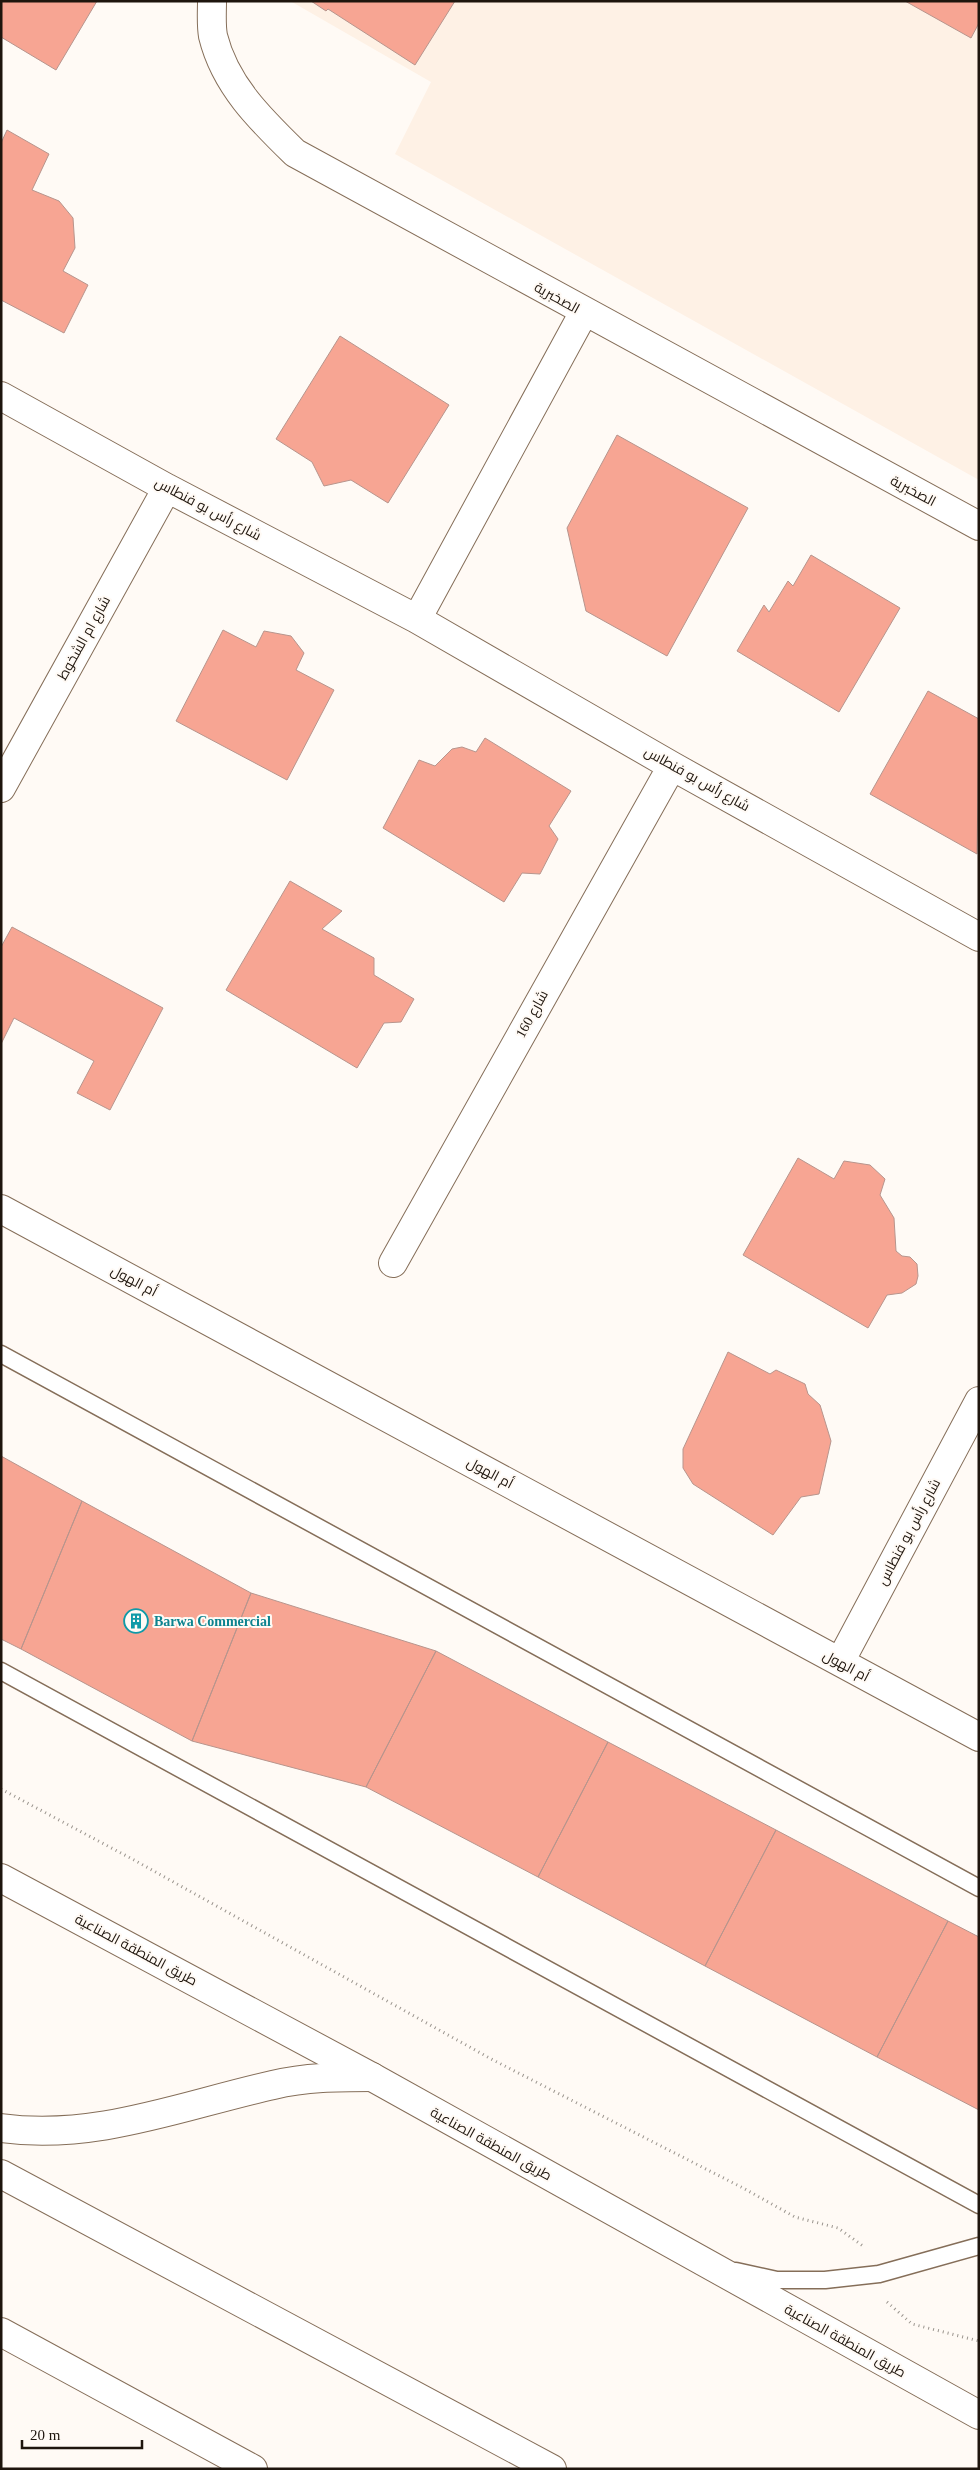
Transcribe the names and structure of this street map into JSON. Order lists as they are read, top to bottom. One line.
{"streets":{"main road":["الصخبرية","شارع رأس بو فنطاس","شارع ام الشخوط","شارع 160","أم الهول","طريق المنطقة الصناعية"]},"crossings":[["شارع رأس بو فنطاس","شارع ام الشخوط"],["شارع رأس بو فنطاس","شارع 160"],["شارع رأس بو فنطاس","أم الهول"]],"places":{"building":["Barwa Commercial"]},"scale_bar":"20 m"}
